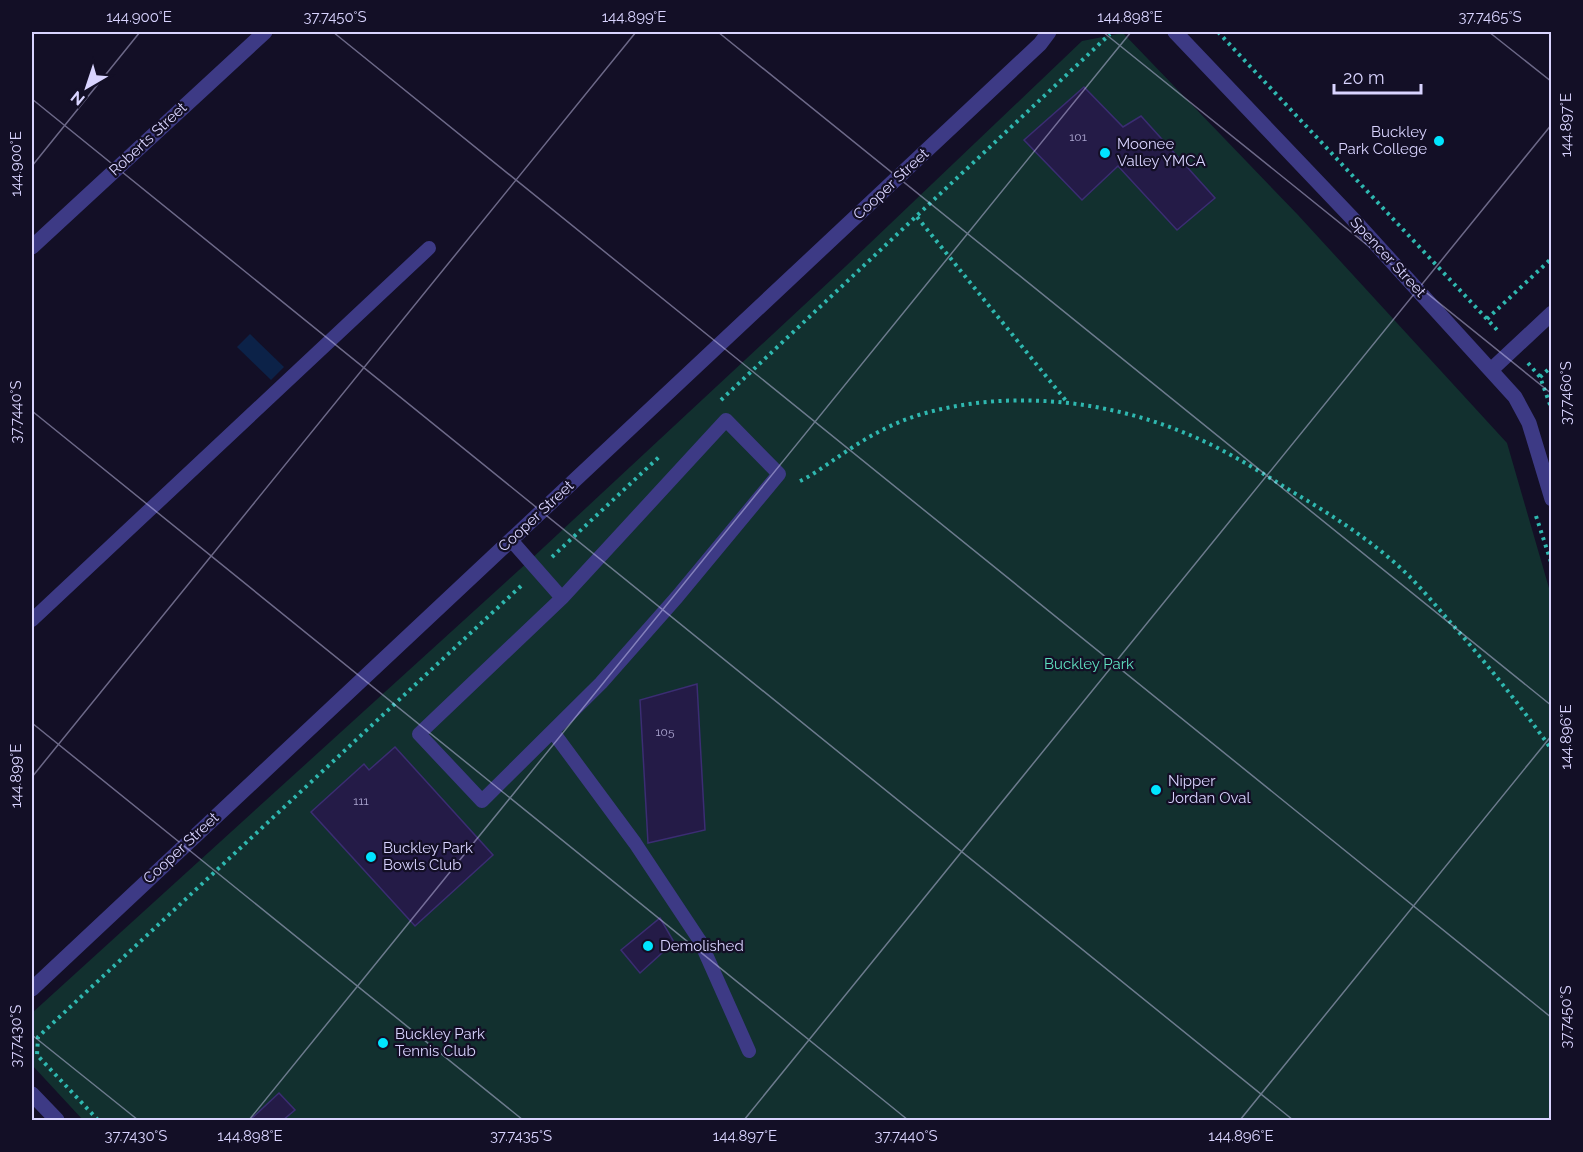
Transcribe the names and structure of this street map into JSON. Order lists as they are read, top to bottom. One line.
{"streets":{"street":["Roberts Street","Cooper Street","Spencer Street"]},"parks":["Buckley Park"],"places":["Buckley Park College","Moonee Valley YMCA","Nipper Jordan Oval","Buckley Park Bowls Club","Demolished","Buckley Park Tennis Club"],"house_numbers":["101","105","111"],"scale_bar":"20 m","north":"bottom left","coordinates":["144.900°E","37.7450°S","144.899°E","144.898°E","37.7465°S","144.897°E","37.7460°S","37.7440°S","144.896°E","37.7430°S","37.7435°S"]}
